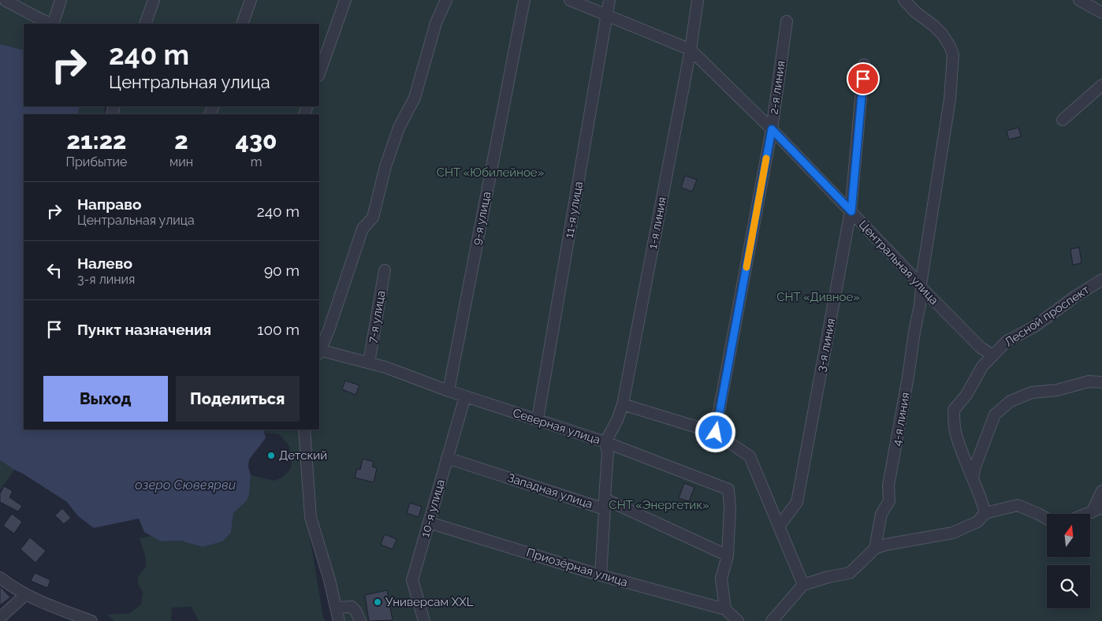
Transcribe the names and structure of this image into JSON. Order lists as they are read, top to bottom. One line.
{"streets":{"street":["2-я линия","11-я улица","9-я улица","1-я линия","Центральная улица","Лесной проспект","7-я улица","3-я линия","4-я линия","Северная улица","Западная улица","10-я улица","Приозёрная улица"]},"crossings":[["2-я линия","Центральная улица"],["11-я улица","Северная улица"],["9-я улица","Северная улица"],["1-я линия","Центральная улица"],["1-я линия","Северная улица"],["Центральная улица","Лесной проспект"],["Центральная улица","3-я линия"],["Центральная улица","4-я линия"],["7-я улица","Северная улица"],["Северная улица","Западная улица"],["Северная улица","10-я улица"],["Западная улица","10-я улица"],["10-я улица","Приозёрная улица"]],"water":["озеро Сювеярви"],"parks":["СНТ «Юбилейное»","СНТ «Дивное»","СНТ «Энергетик»"],"places":["Детский","Универсам XXL"],"north":"top","page":{"turn":["240 m","Центральная улица"],"eta":["21:22","Прибытие","2","мин","430","m"],"list":[{"name":"Направо","note":"Центральная улица","value":"240 m"},{"name":"Налево","note":"3-я линия","value":"90 m"},{"name":"Пункт назначения","value":"100 m"}],"buttons":["Выход","Поделиться"]}}
